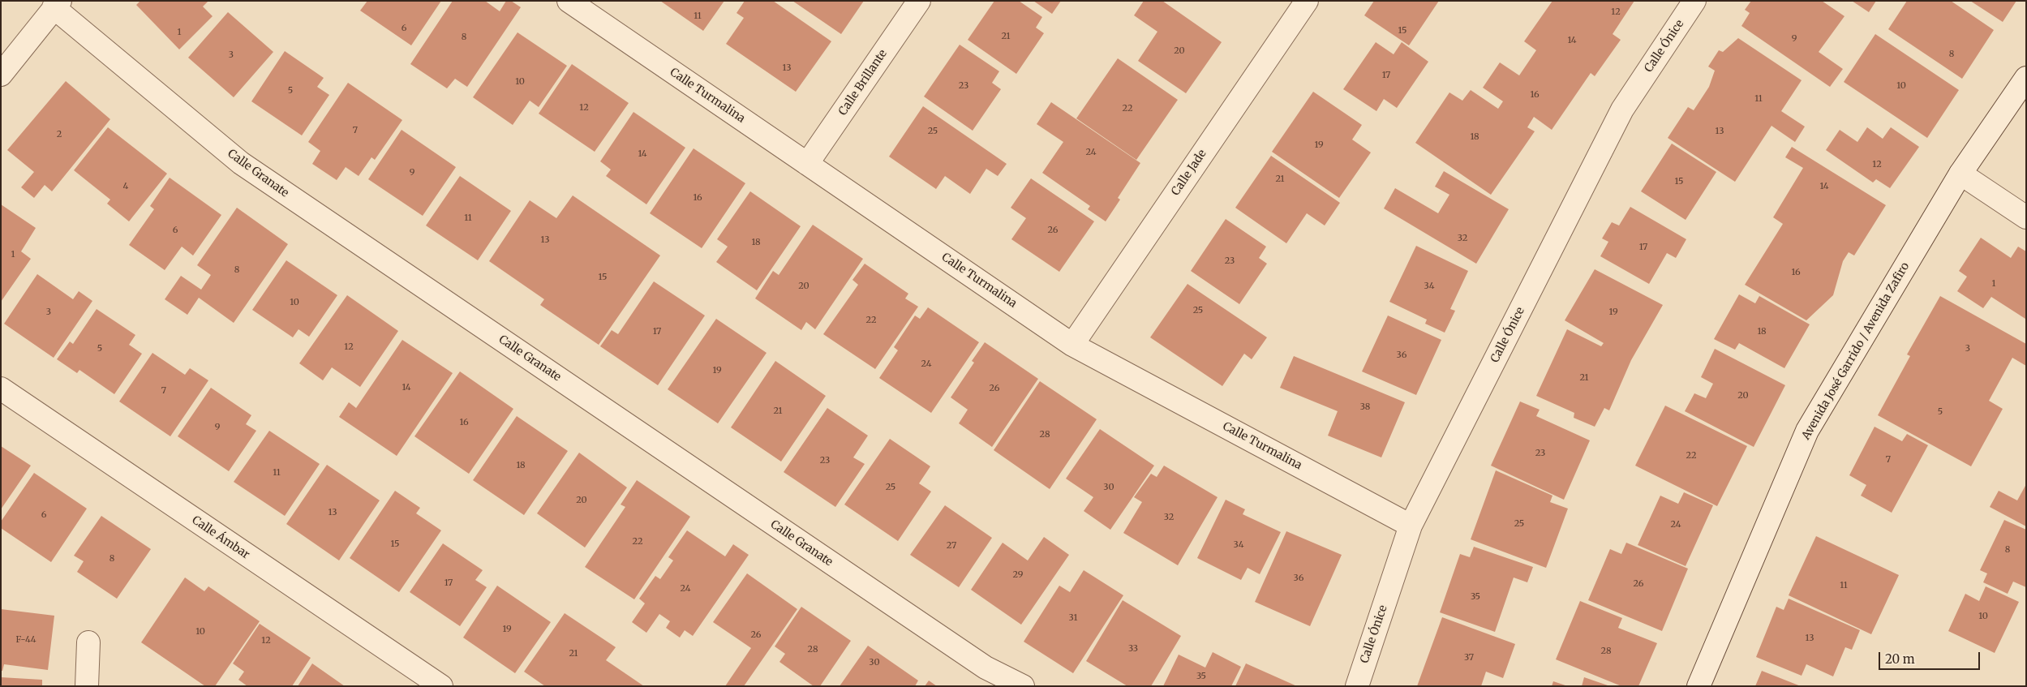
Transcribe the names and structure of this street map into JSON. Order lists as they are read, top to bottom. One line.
{"streets":{"street":["Calle Ónice","Calle Brillante","Calle Turmalina","Calle Jade","Calle Granate","Avenida José Garrido / Avenida Zafiro","Calle Ámbar"]},"crossings":[["Calle Ónice","Calle Turmalina"],["Calle Brillante","Calle Turmalina"],["Calle Turmalina","Calle Jade"]],"house_numbers":["12","11","6","15","1","21","8","9","14","20","8","3","13","17","10","23","10","5","16","11","12","22","7","25","13","2","18","19","24","14","12","9","21","15","4","14","16","11","6","26","32","13","18","17","1","23","8","16","15","1","20","34","10","25","3","19","22","17","18","12","5","3","36","24","19","21","14","26","7","20","38","21","5","16","9","28","23","22","7","23","18","11","25","30","20","13","6","32","25","24","22","15","34","27","8","8","29","36","17","26","11","24","35","10","31","19","10","26","13","F-44","12","33","28","28","21","37","30","35"],"scale_bar":"20 m"}
